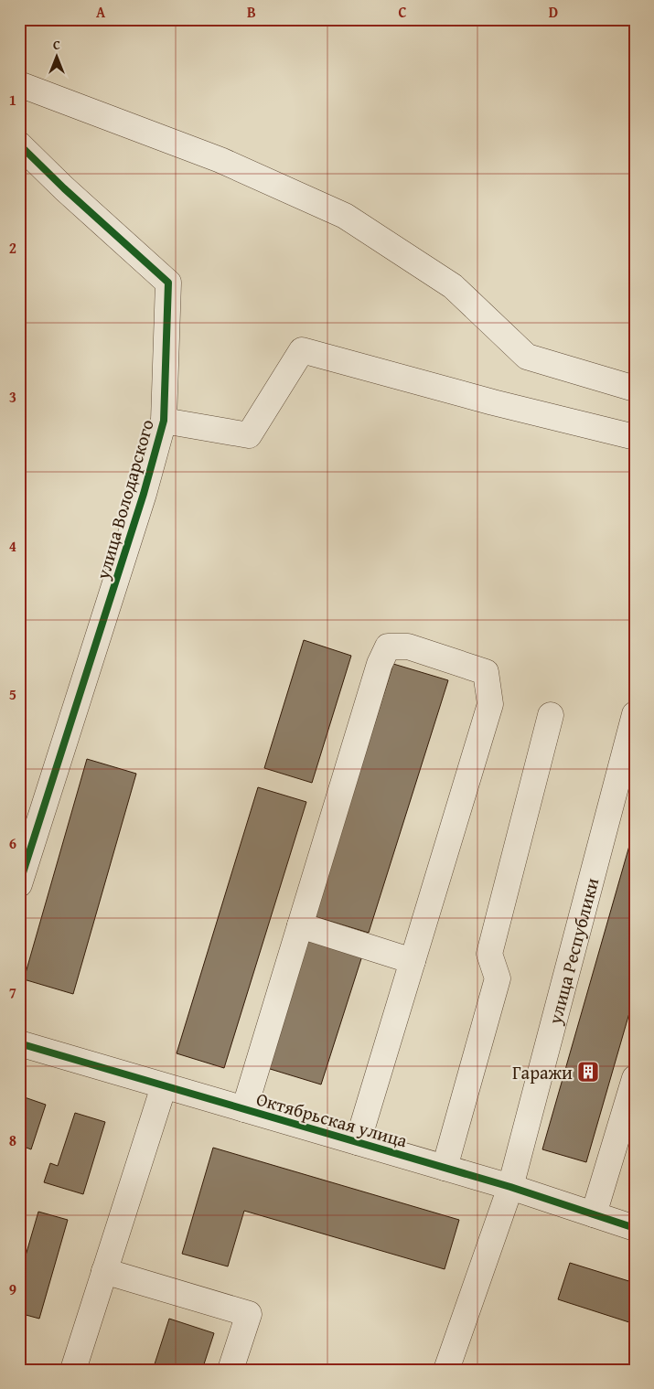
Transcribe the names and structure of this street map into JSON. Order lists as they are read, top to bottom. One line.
{"streets":{"street":["улица Володарского","улица Республики","Октябрьская улица"]},"crossings":[["улица Республики","Октябрьская улица"]],"places":{"building":["Гаражи"]},"north":"top","grid":{"columns":["A","B","C","D"],"rows":["1","2","3","4","5","6","7","8","9"]}}
